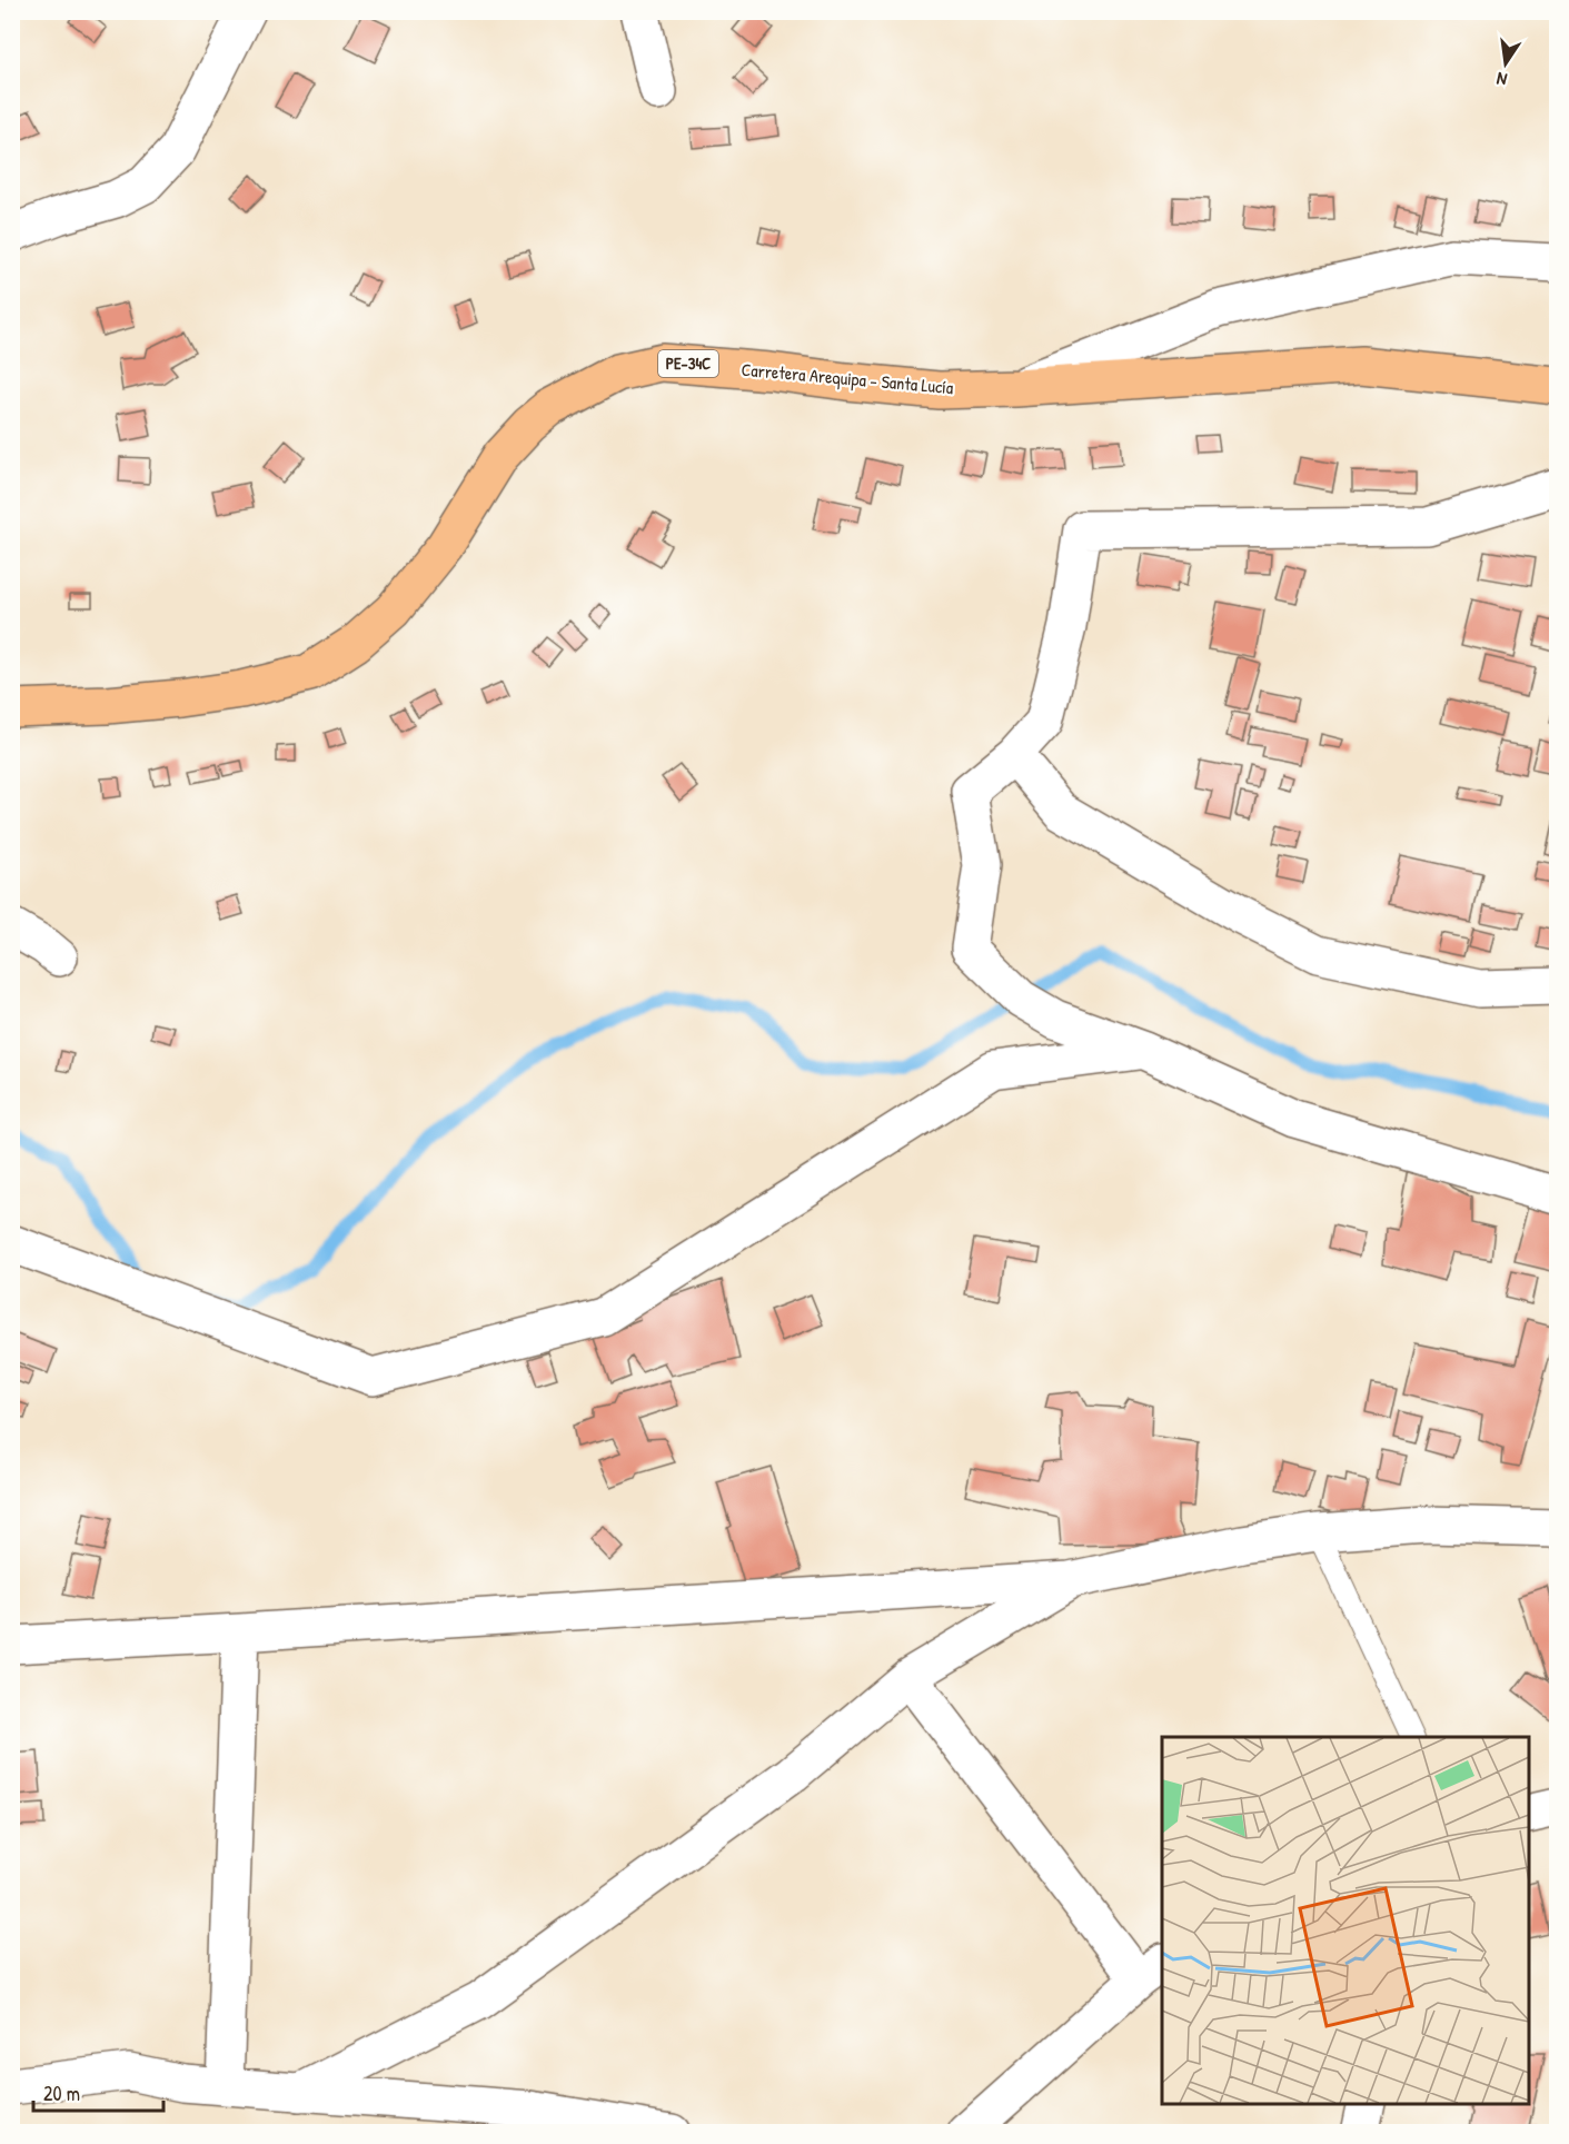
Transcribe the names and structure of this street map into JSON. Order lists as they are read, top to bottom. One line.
{"streets":{"main road":["PE-34C","Carretera Arequipa - Santa Lucía"]},"scale_bar":"20 m","north":"bottom"}
